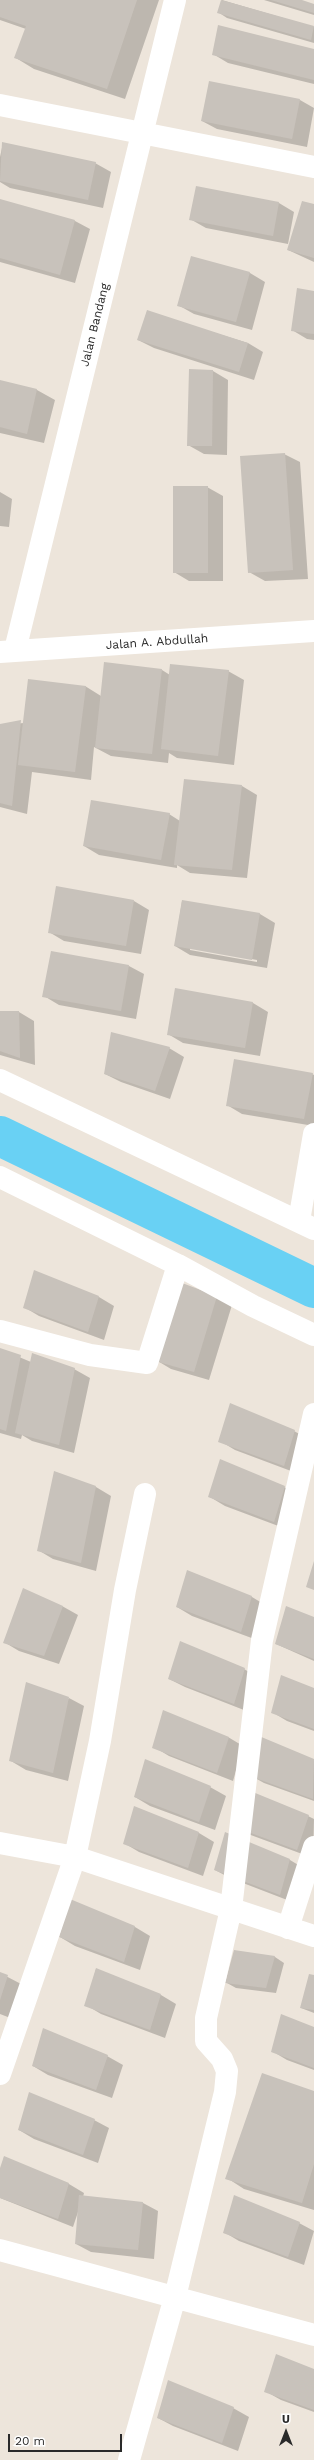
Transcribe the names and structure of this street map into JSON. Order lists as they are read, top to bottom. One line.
{"streets":{"street":["Jalan Bandang","Jalan A. Abdullah"]},"crossings":[["Jalan Bandang","Jalan A. Abdullah"]],"scale_bar":"20 m","north":"top"}
